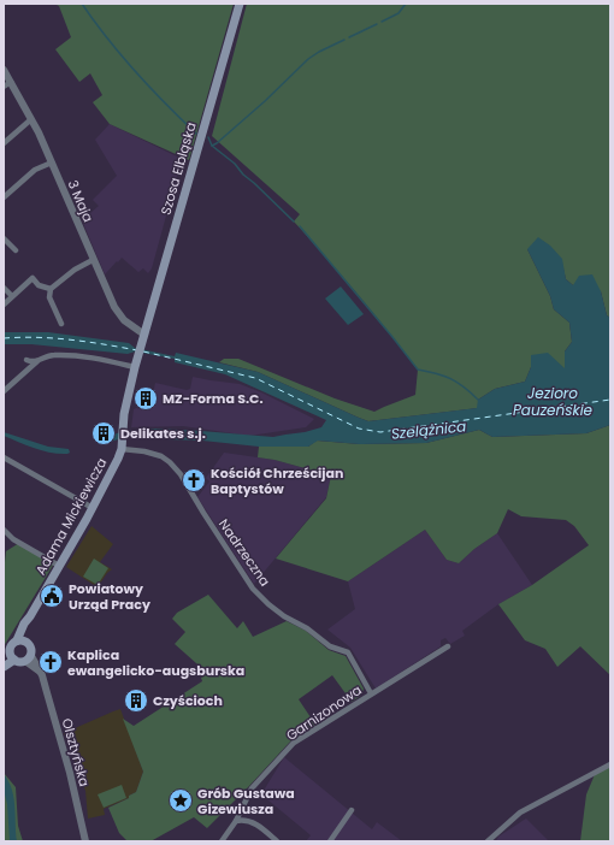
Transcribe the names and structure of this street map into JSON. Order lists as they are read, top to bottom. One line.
{"streets":{"main road":["Szosa Elbląska","Adama Mickiewicza"],"street":["3 Maja","Nadrzeczna","Garnizonowa","Olsztyńska"]},"crossings":[["Szosa Elbląska","3 Maja"],["Szosa Elbląska","Adama Mickiewicza"],["3 Maja","Adama Mickiewicza"],["Adama Mickiewicza","Nadrzeczna"],["Adama Mickiewicza","Olsztyńska"],["Nadrzeczna","Garnizonowa"]],"water":["Jezioro Pauzeńskie","Szelążnica"],"places":{"building":["MZ-Forma S.C.","Delikates s.j.","Czyścioch"],"church":["Kościół Chrześcijan Baptystów","Kaplica ewangelicko-augsburska"],"public building":["Powiatowy Urząd Pracy"],"place":["Grób Gustawa Gizewiusza"]}}
